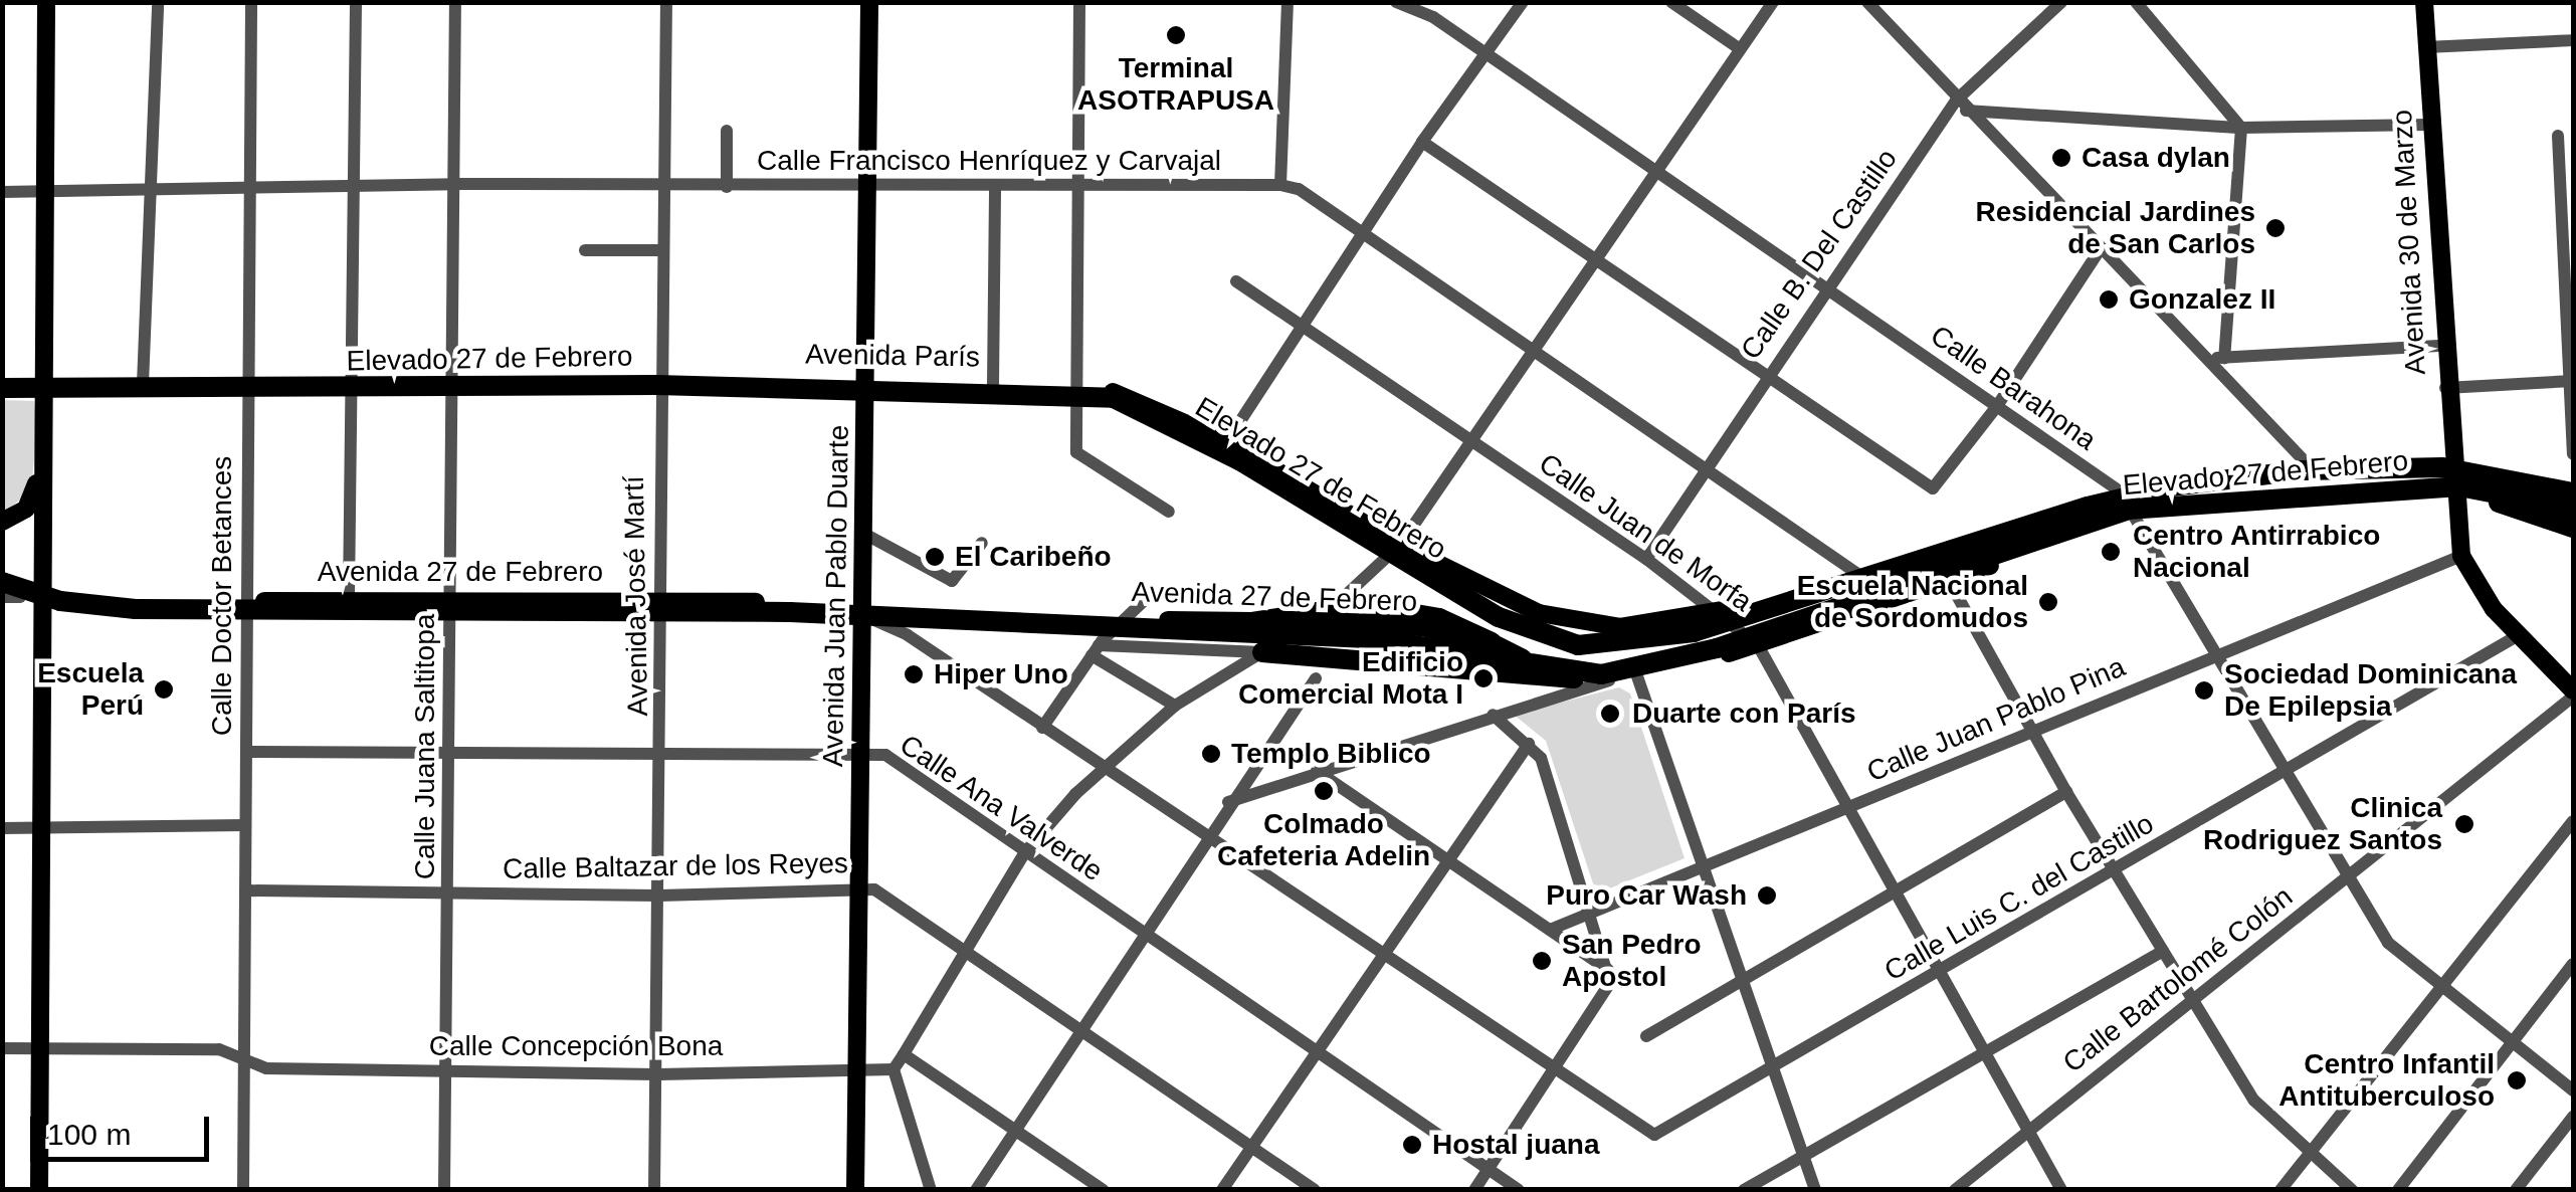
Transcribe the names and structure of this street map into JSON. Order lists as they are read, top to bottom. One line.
{"streets":{"highway":["Elevado 27 de Febrero"],"main road":["Avenida 30 de Marzo","Avenida París","Avenida 27 de Febrero","Avenida Juan Pablo Duarte"],"street":["Calle Francisco Henríquez y Carvajal","Calle B. Del Castillo","Calle Barahona","Calle Juan de Morfa","Calle Doctor Betances","Avenida José Martí","Calle Juan Pablo Pina","Calle Juana Saltitopa","Calle Ana Valverde","Calle Baltazar de los Reyes","Calle Luis C. del Castillo","Calle Bartolomé Colón","Calle Concepción Bona"]},"crossings":[["Calle Francisco Henríquez y Carvajal","Calle B. Del Castillo"],["Calle Francisco Henríquez y Carvajal","Avenida 27 de Febrero"],["Calle Francisco Henríquez y Carvajal","Calle Doctor Betances"],["Calle Francisco Henríquez y Carvajal","Avenida José Martí"],["Calle Francisco Henríquez y Carvajal","Avenida Juan Pablo Duarte"],["Calle Francisco Henríquez y Carvajal","Calle Juana Saltitopa"],["Avenida 30 de Marzo","Elevado 27 de Febrero"],["Avenida 30 de Marzo","Avenida 27 de Febrero"],["Avenida 30 de Marzo","Calle Juan Pablo Pina"],["Calle B. Del Castillo","Calle Barahona"],["Calle B. Del Castillo","Calle Juan de Morfa"],["Avenida París","Elevado 27 de Febrero"],["Avenida París","Calle Juan de Morfa"],["Avenida París","Avenida 27 de Febrero"],["Avenida París","Calle Doctor Betances"],["Avenida París","Avenida José Martí"],["Avenida París","Avenida Juan Pablo Duarte"],["Avenida París","Calle Juana Saltitopa"],["Elevado 27 de Febrero","Avenida 27 de Febrero"],["Calle Barahona","Avenida 27 de Febrero"],["Calle Barahona","Calle Juan Pablo Pina"],["Calle Barahona","Calle Luis C. del Castillo"],["Calle Barahona","Calle Bartolomé Colón"],["Calle Juan de Morfa","Avenida 27 de Febrero"],["Calle Juan de Morfa","Calle Juan Pablo Pina"],["Calle Juan de Morfa","Calle Luis C. del Castillo"],["Calle Juan de Morfa","Calle Bartolomé Colón"],["Avenida 27 de Febrero","Calle Doctor Betances"],["Avenida 27 de Febrero","Avenida José Martí"],["Avenida 27 de Febrero","Avenida Juan Pablo Duarte"],["Avenida 27 de Febrero","Calle Juana Saltitopa"],["Calle Doctor Betances","Calle Ana Valverde"],["Calle Doctor Betances","Calle Baltazar de los Reyes"],["Calle Doctor Betances","Calle Concepción Bona"],["Avenida José Martí","Calle Ana Valverde"],["Avenida José Martí","Calle Baltazar de los Reyes"],["Avenida José Martí","Calle Concepción Bona"],["Avenida Juan Pablo Duarte","Calle Ana Valverde"],["Avenida Juan Pablo Duarte","Calle Baltazar de los Reyes"],["Avenida Juan Pablo Duarte","Calle Concepción Bona"],["Calle Juana Saltitopa","Calle Ana Valverde"],["Calle Juana Saltitopa","Calle Baltazar de los Reyes"],["Calle Juana Saltitopa","Calle Concepción Bona"]],"places":["Terminal ASOTRAPUSA","Casa dylan","Residencial Jardines de San Carlos","Gonzalez II","Centro Antirrabico Nacional","El Caribeño","Escuela Nacional de Sordomudos","Hiper Uno","Edificio Comercial Mota I","Escuela Perú","Sociedad Dominicana De Epilepsia","Duarte con París","Templo Biblico","Colmado Cafeteria Adelin","Clinica Rodriguez Santos","Puro Car Wash","San Pedro Apostol","Centro Infantil Antituberculoso","Hostal juana"],"scale_bar":"100 m"}
